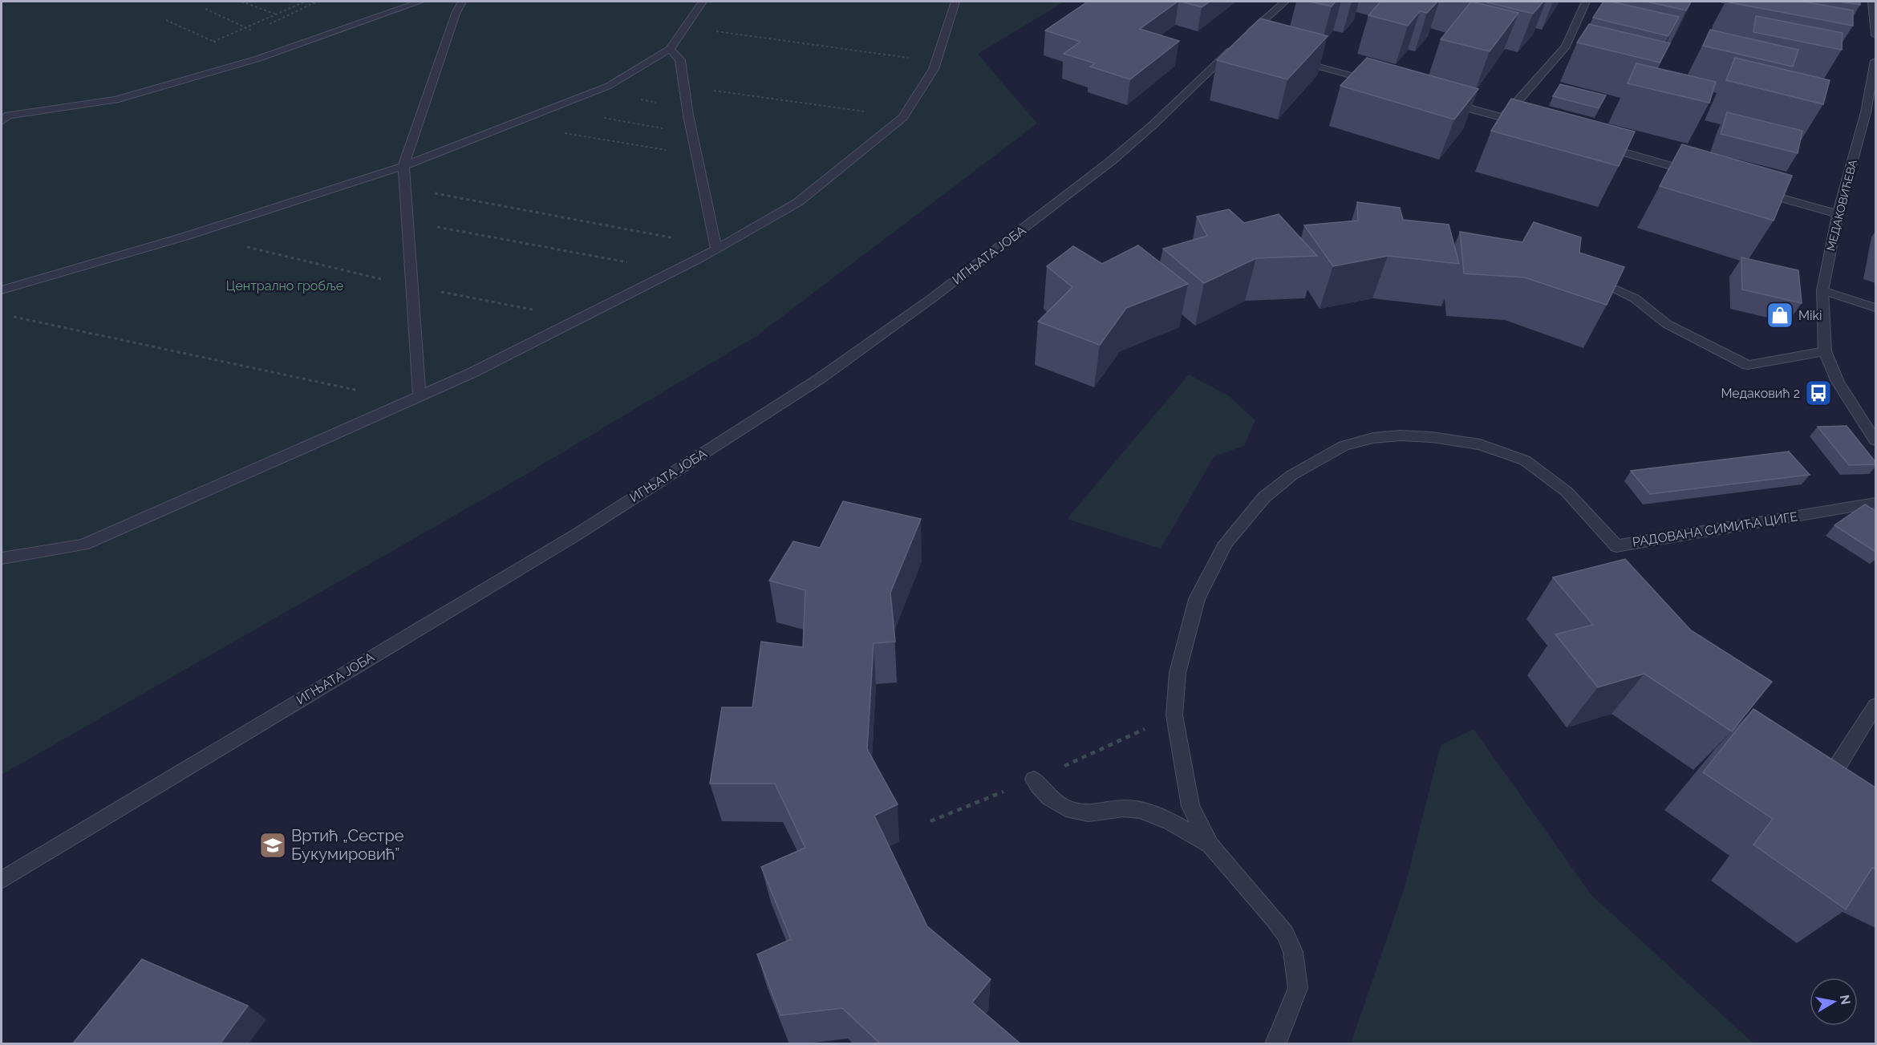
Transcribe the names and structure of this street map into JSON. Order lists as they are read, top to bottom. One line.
{"streets":{"street":["МЕДАКОВИЋЕВА","ИГЊАТА ЈОБА","РАДОВАНА СИМИЋА ЦИГЕ"]},"parks":["Централно гробље"],"places":{"shop":["Miki"],"bus stop":["Медаковић 2"],"school or university":["Вртић „Сестре Букумировић”"]},"north":"right"}
